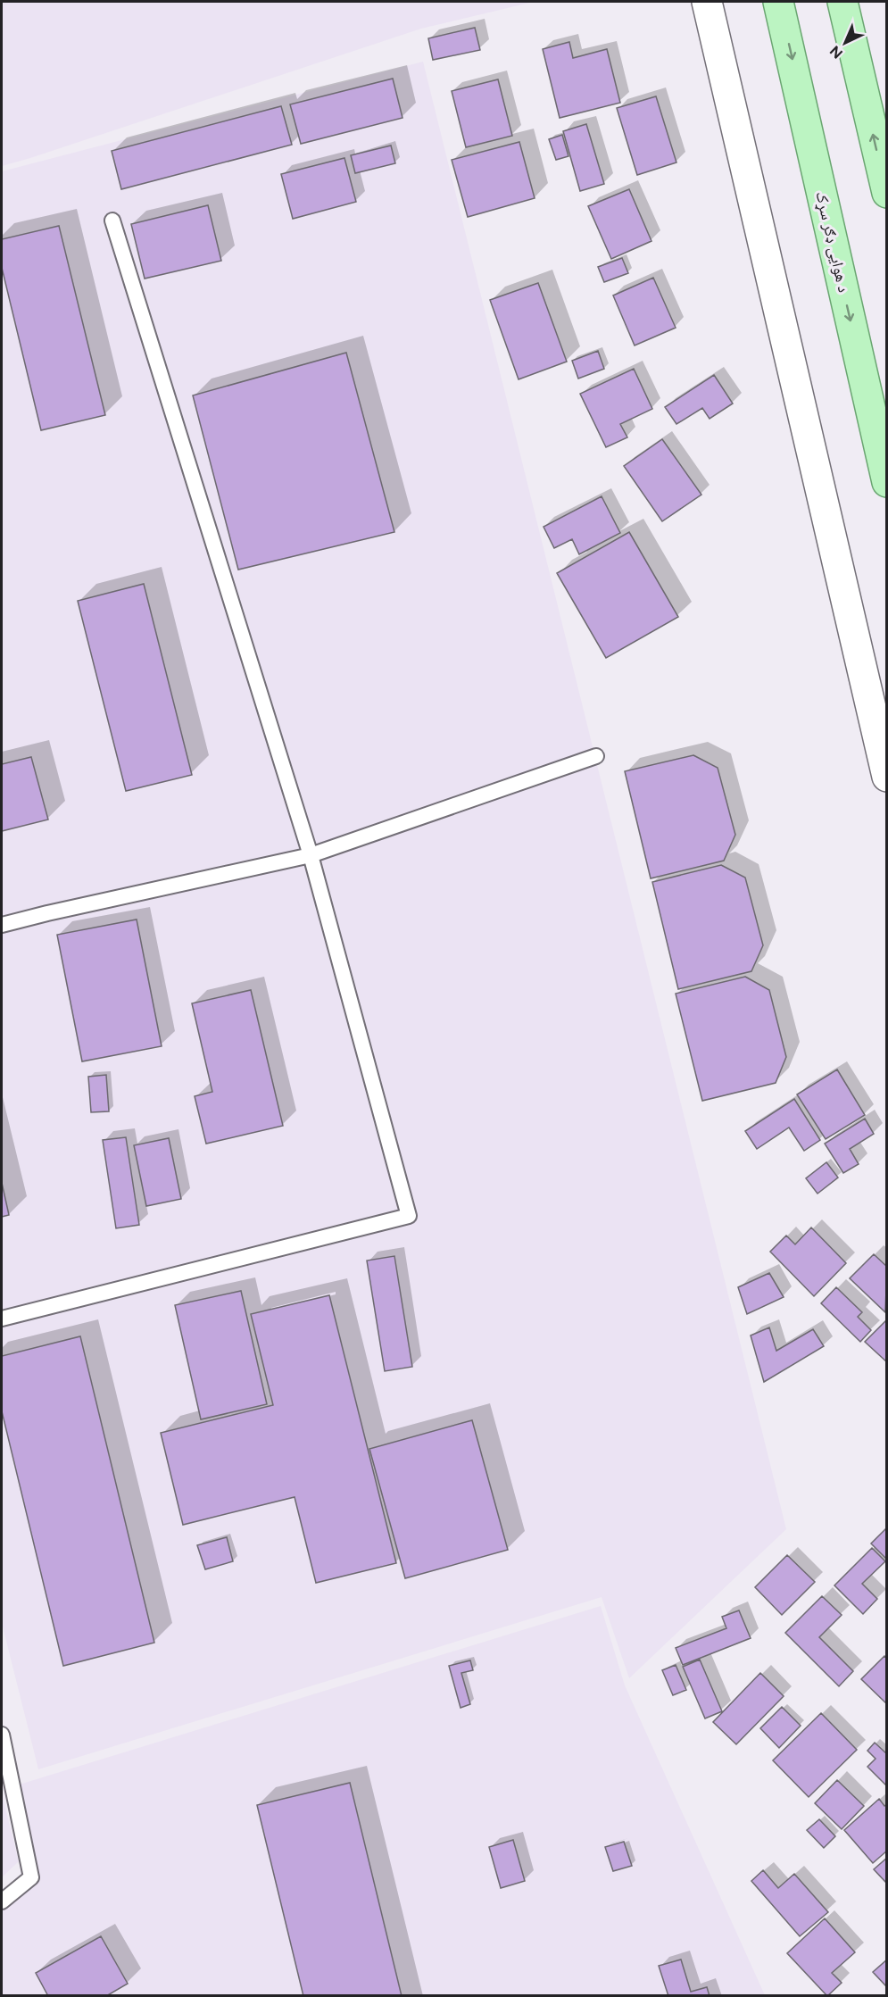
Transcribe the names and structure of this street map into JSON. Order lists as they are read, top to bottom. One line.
{"streets":{"main road":["د هوایی ډګر سړک"]},"north":"bottom left"}
